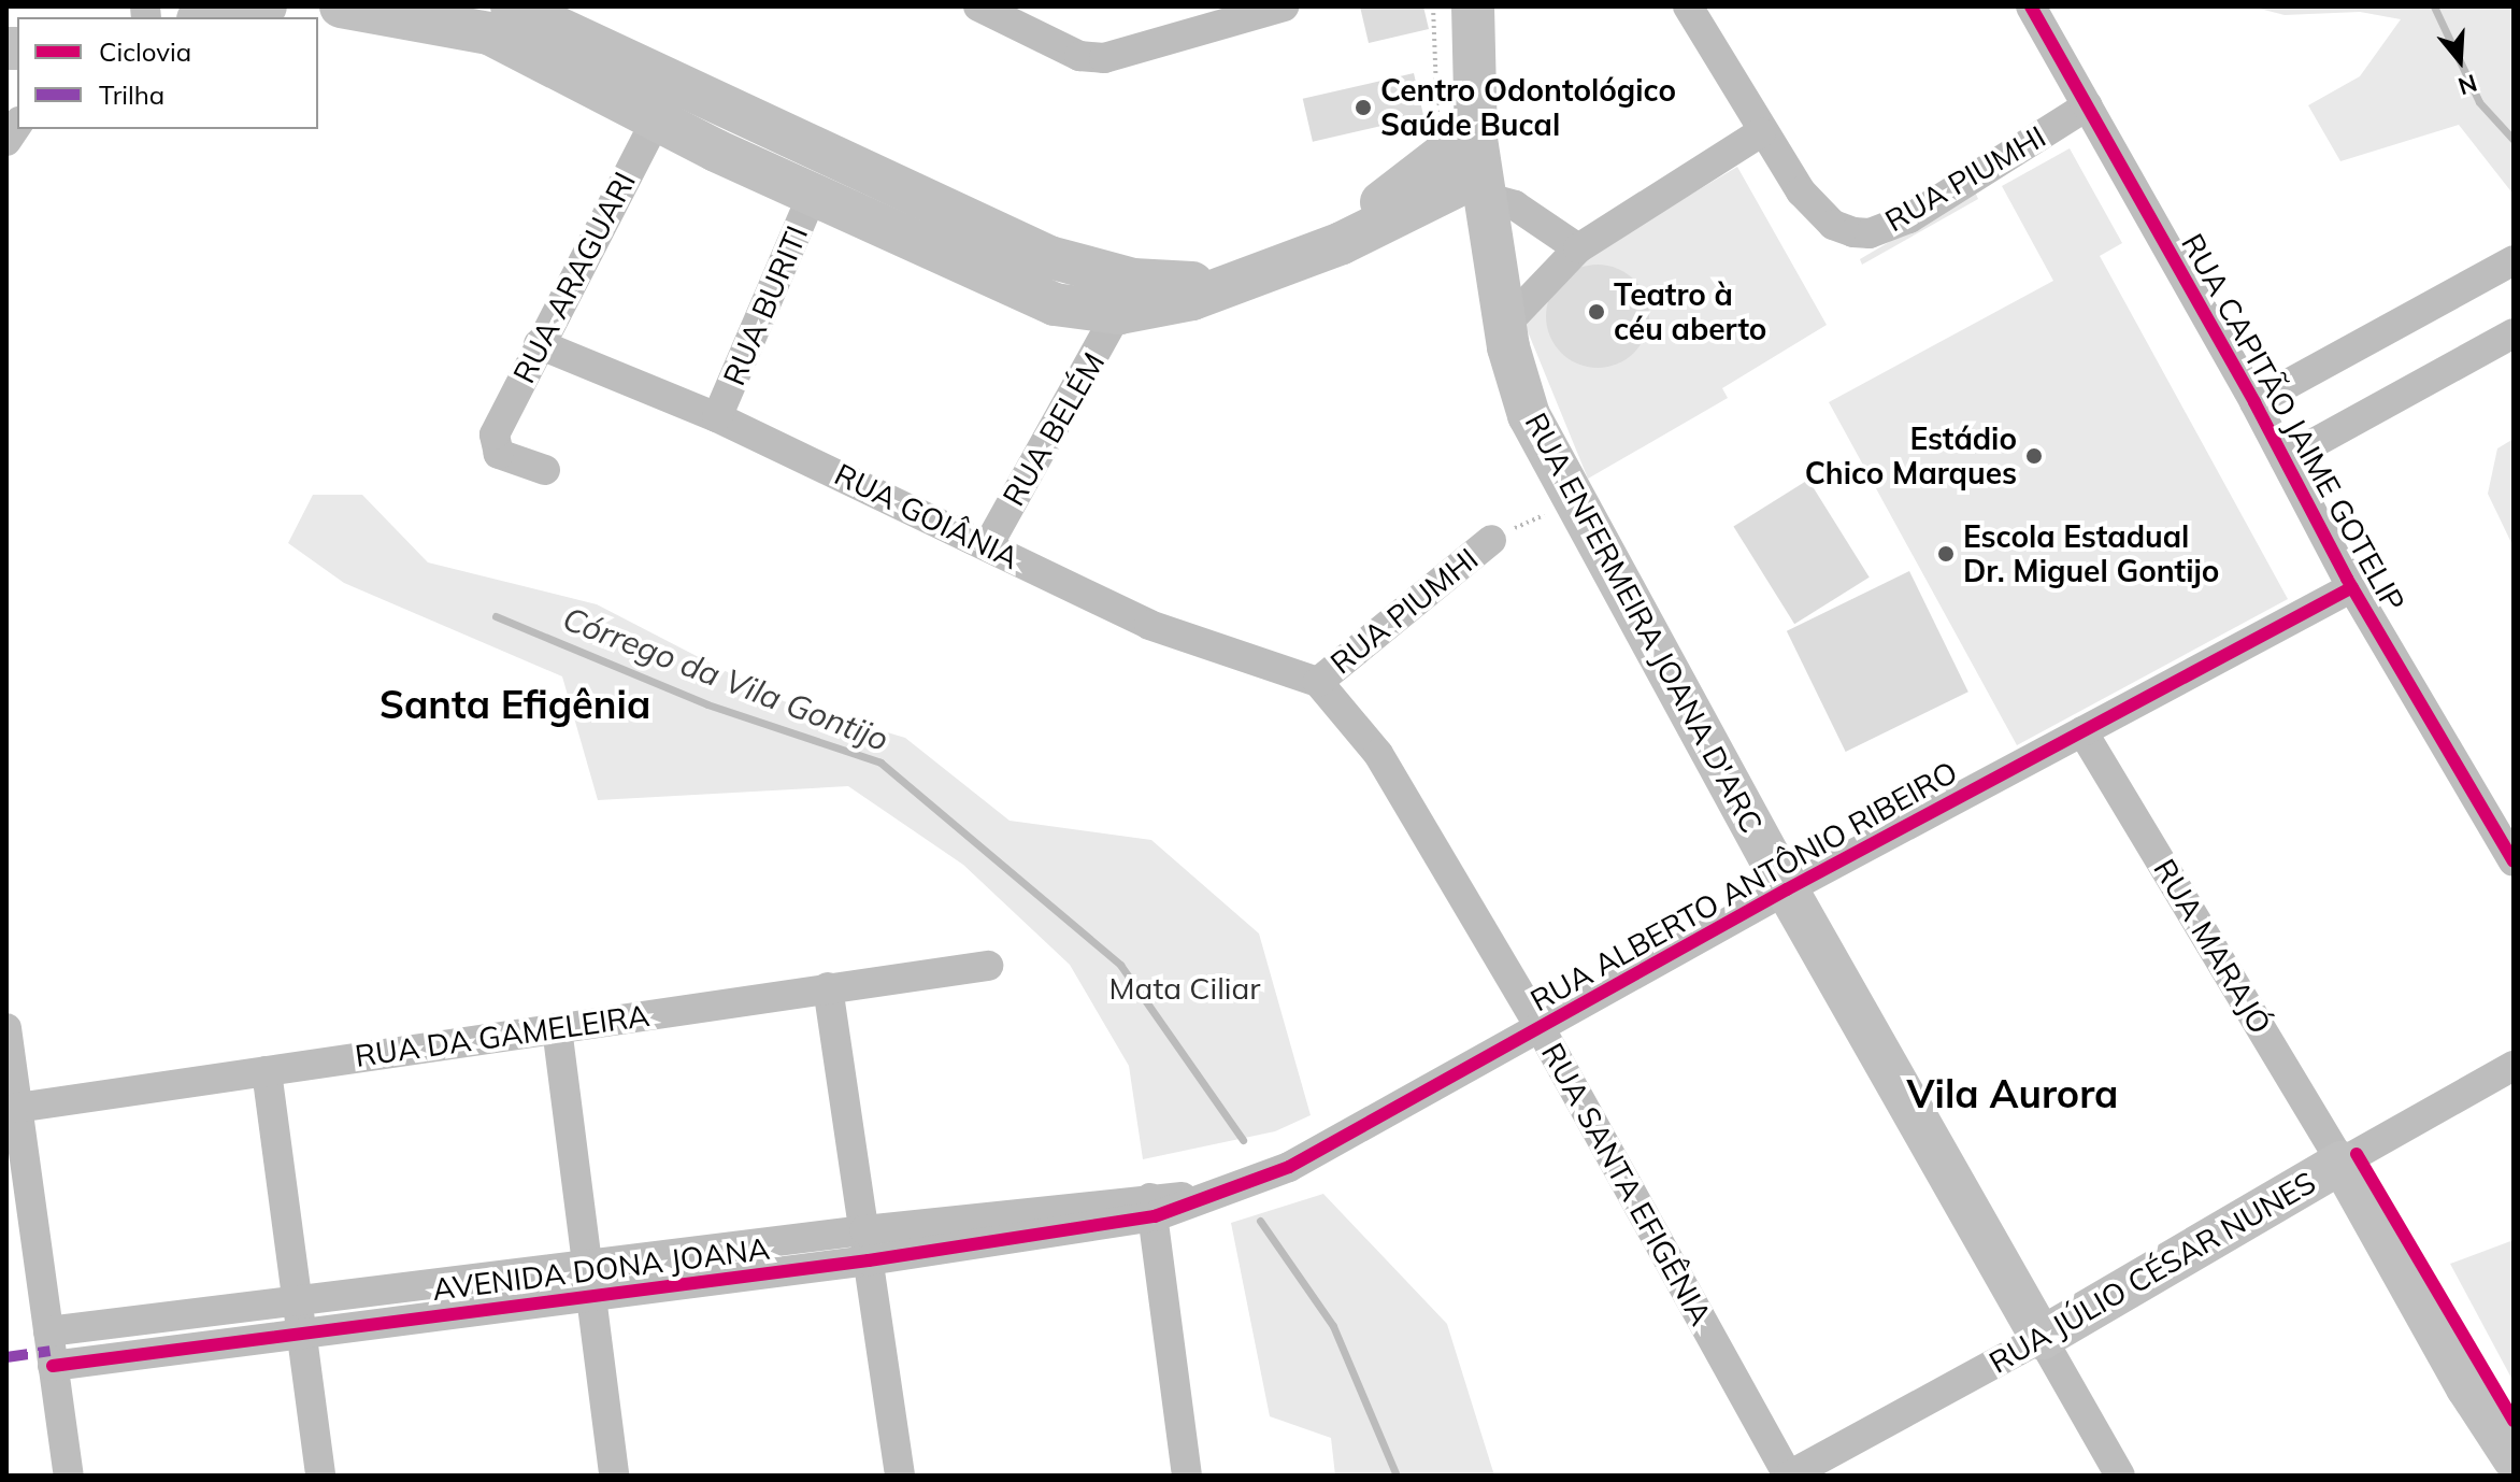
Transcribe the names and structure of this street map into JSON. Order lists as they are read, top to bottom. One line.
{"streets":{"main road":["RUA ENFERMEIRA JOANA D'ARC","RUA JÚLIO CÉSAR NUNES"],"street":["RUA PIUMHI","RUA ARAGUARI","RUA BURITI","RUA CAPITÃO JAIME GOTELIP","RUA BELÉM","RUA GOIÂNIA","RUA ALBERTO ANTÔNIO RIBEIRO","RUA MARAJÓ","RUA DA GAMELEIRA","RUA SANTA EFIGÊNIA","AVENIDA DONA JOANA"]},"crossings":[["RUA PIUMHI","RUA CAPITÃO JAIME GOTELIP"],["RUA PIUMHI","RUA GOIÂNIA"],["RUA PIUMHI","RUA SANTA EFIGÊNIA"],["RUA ARAGUARI","RUA GOIÂNIA"],["RUA BURITI","RUA GOIÂNIA"],["RUA CAPITÃO JAIME GOTELIP","RUA ALBERTO ANTÔNIO RIBEIRO"],["RUA BELÉM","RUA GOIÂNIA"],["RUA GOIÂNIA","RUA SANTA EFIGÊNIA"],["RUA ENFERMEIRA JOANA D'ARC","RUA ALBERTO ANTÔNIO RIBEIRO"],["RUA ENFERMEIRA JOANA D'ARC","RUA JÚLIO CÉSAR NUNES"],["RUA ALBERTO ANTÔNIO RIBEIRO","RUA MARAJÓ"],["RUA ALBERTO ANTÔNIO RIBEIRO","RUA SANTA EFIGÊNIA"],["RUA ALBERTO ANTÔNIO RIBEIRO","AVENIDA DONA JOANA"],["RUA MARAJÓ","RUA JÚLIO CÉSAR NUNES"],["RUA SANTA EFIGÊNIA","RUA JÚLIO CÉSAR NUNES"]],"districts":["Santa Efigênia","Vila Aurora"],"water":["Córrego da Vila Gontijo"],"parks":["Mata Ciliar"],"places":["Centro Odontológico Saúde Bucal","Teatro à céu aberto","Estádio Chico Marques","Escola Estadual Dr. Miguel Gontijo"],"legend":["Ciclovia","Trilha"],"north":"bottom"}
